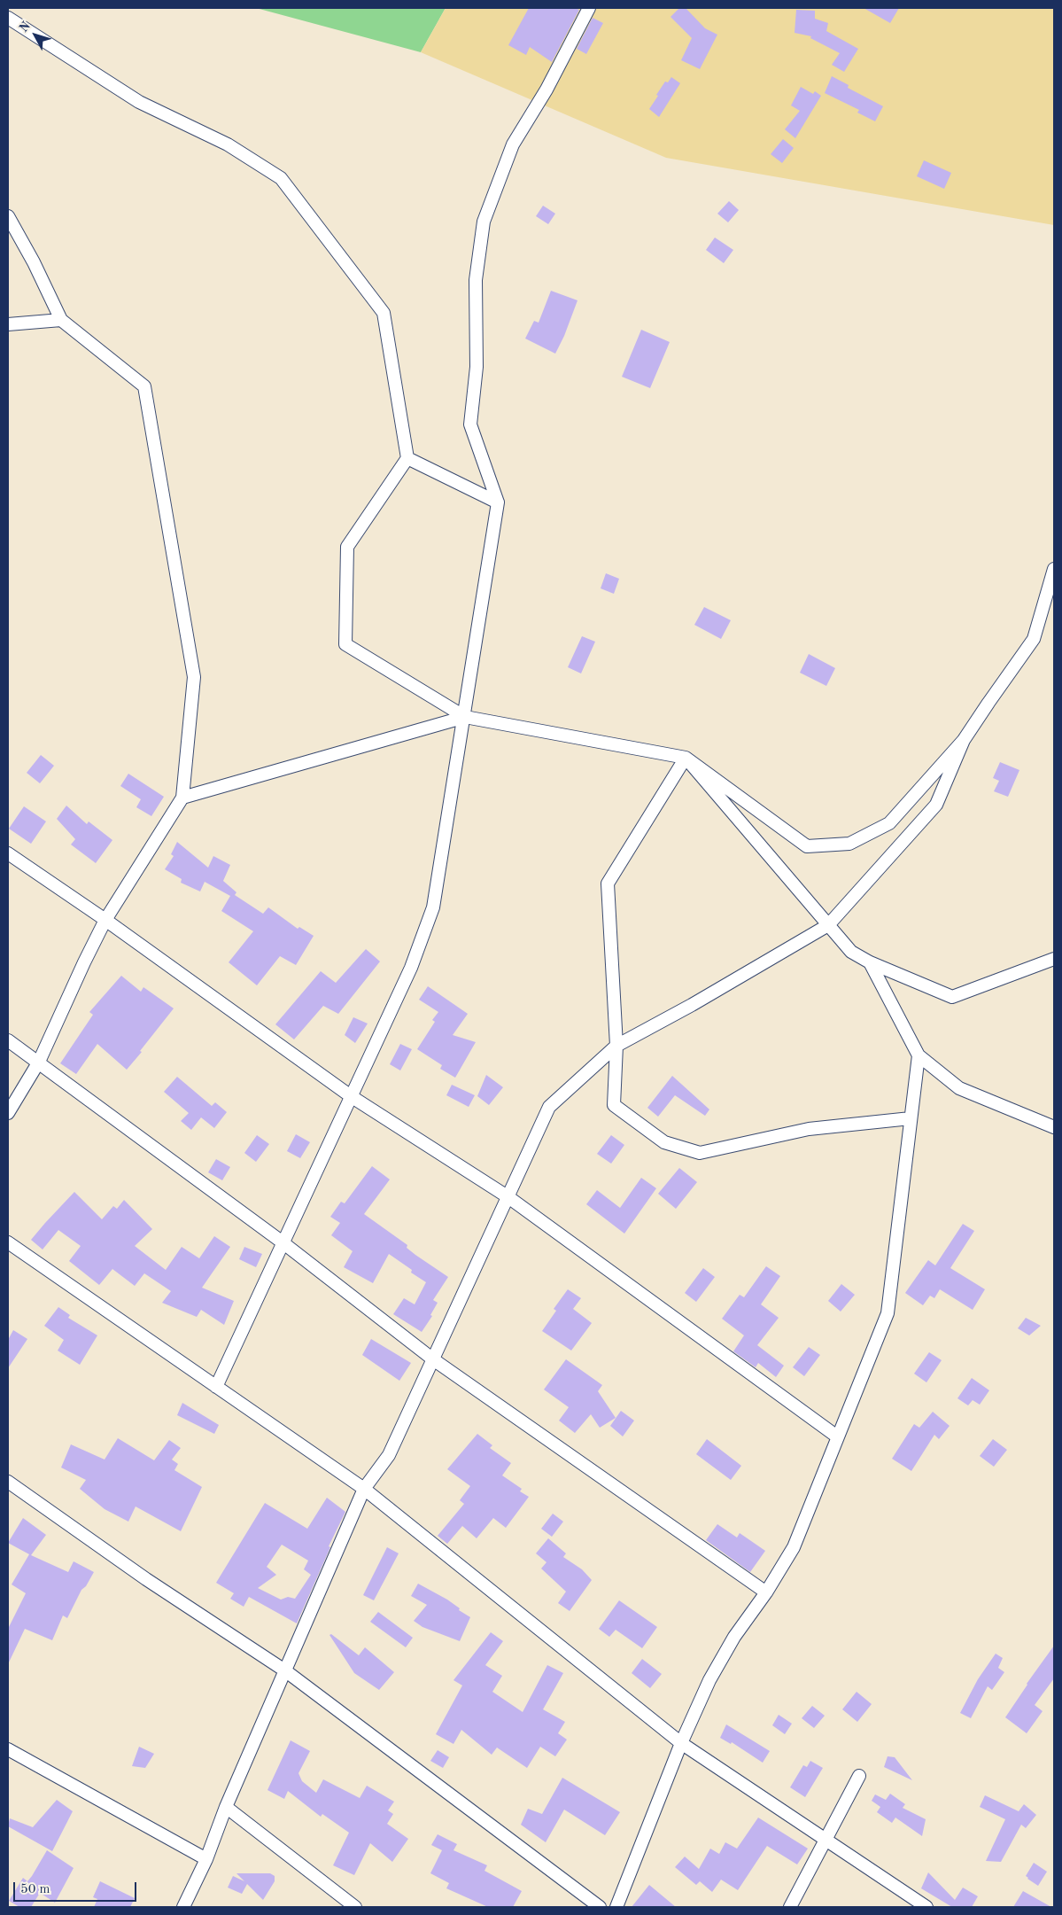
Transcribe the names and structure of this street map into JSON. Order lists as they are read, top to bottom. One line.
{"scale_bar":"50 m","north":"top left"}
